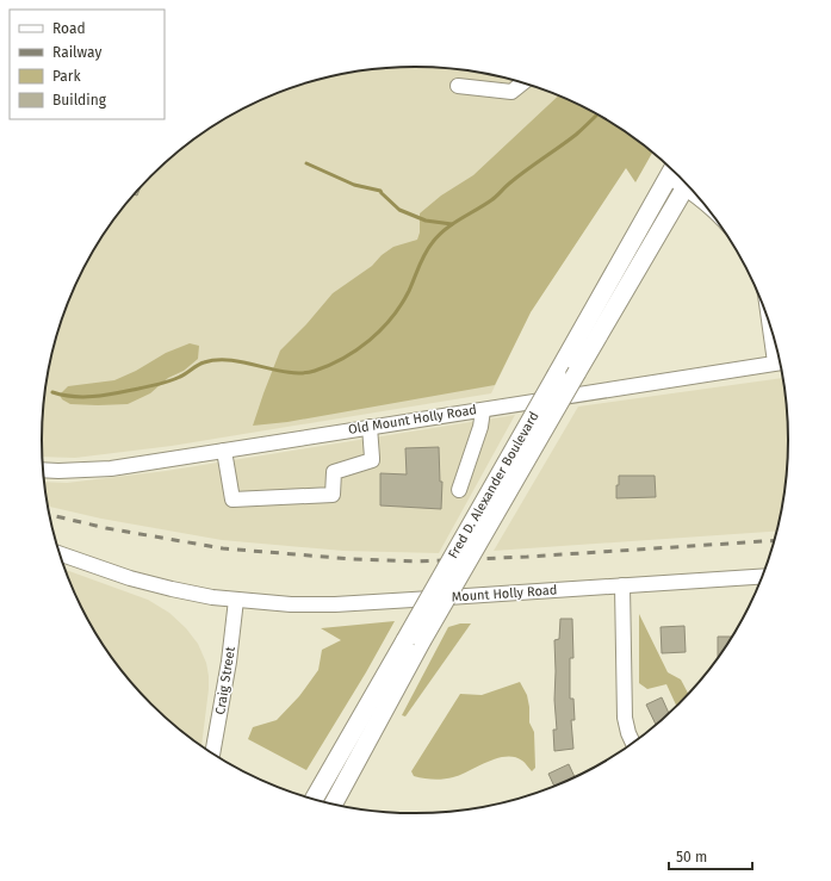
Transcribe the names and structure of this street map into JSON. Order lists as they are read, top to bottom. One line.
{"streets":{"main road":["Fred D. Alexander Boulevard"],"street":["Old Mount Holly Road","Mount Holly Road","Craig Street"]},"crossings":[["Mount Holly Road","Craig Street"]],"legend":["Road","Railway","Park","Building"],"scale_bar":"50 m"}
